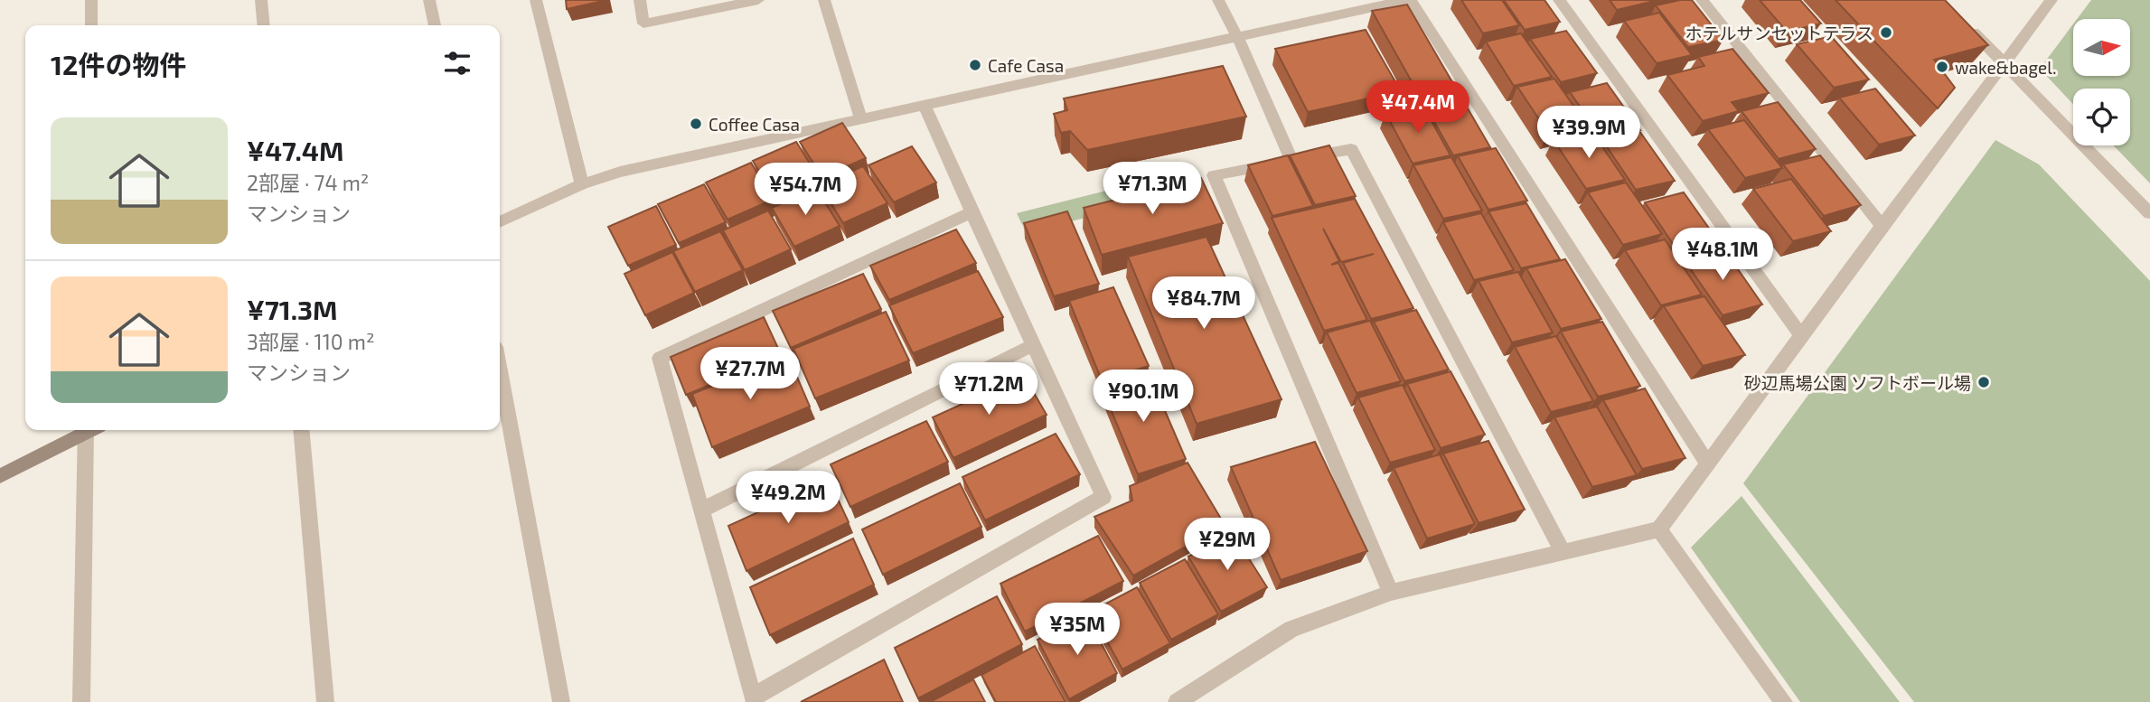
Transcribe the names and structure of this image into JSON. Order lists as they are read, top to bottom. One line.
{"places":["ホテルサンセットテラス","Cafe Casa","wake&bagel.","Coffee Casa","砂辺馬場公園 ソフトボール場"],"north":"right","page":{"heading":"12件の物件","price":["¥47.4M","¥39.9M","¥71.3M","¥54.7M","¥48.1M","¥84.7M","¥27.7M","¥71.2M","¥90.1M","¥49.2M","¥29M","¥35M"],"list":[{"name":"¥47.4M","note":"2部屋 · 74 m² · マンション"},{"name":"¥71.3M","note":"3部屋 · 110 m² · マンション"}]}}
